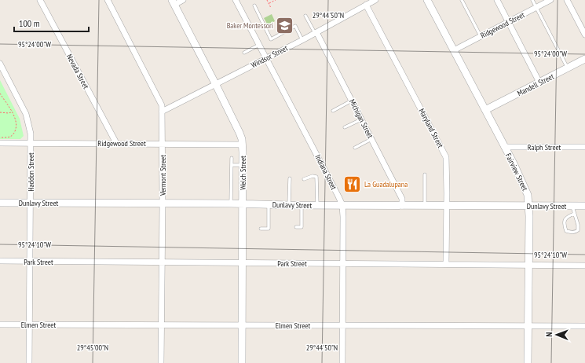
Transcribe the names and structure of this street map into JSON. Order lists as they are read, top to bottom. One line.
{"streets":{"street":["Ridgewood Street","Windsor Street","Nevada Street","Mandell Street","Michigan Street","Maryland Street","Ralph Street","Haddon Street","Indiana Street","Fairview Street","Welch Street","Vermont Street","Dunlavy Street","Park Street","Elmen Street"]},"crossings":[["Ridgewood Street","Nevada Street"],["Ridgewood Street","Haddon Street"],["Ridgewood Street","Fairview Street"],["Ridgewood Street","Welch Street"],["Ridgewood Street","Vermont Street"],["Windsor Street","Michigan Street"],["Windsor Street","Maryland Street"],["Windsor Street","Indiana Street"],["Windsor Street","Welch Street"],["Windsor Street","Vermont Street"],["Mandell Street","Fairview Street"],["Michigan Street","Dunlavy Street"],["Maryland Street","Dunlavy Street"],["Maryland Street","Park Street"],["Ralph Street","Fairview Street"],["Haddon Street","Dunlavy Street"],["Haddon Street","Park Street"],["Haddon Street","Elmen Street"],["Indiana Street","Dunlavy Street"],["Indiana Street","Park Street"],["Indiana Street","Elmen Street"],["Fairview Street","Dunlavy Street"],["Fairview Street","Park Street"],["Fairview Street","Elmen Street"],["Welch Street","Dunlavy Street"],["Welch Street","Park Street"],["Welch Street","Elmen Street"],["Vermont Street","Dunlavy Street"],["Vermont Street","Park Street"],["Vermont Street","Elmen Street"]],"places":{"school or university":["Baker Montessori"],"restaurant":["La Guadalupana"]},"scale_bar":"100 m","north":"left","coordinates":["29°44'50\"N","95°24'00\"W","95°24'10\"W","29°45'00\"N"]}
